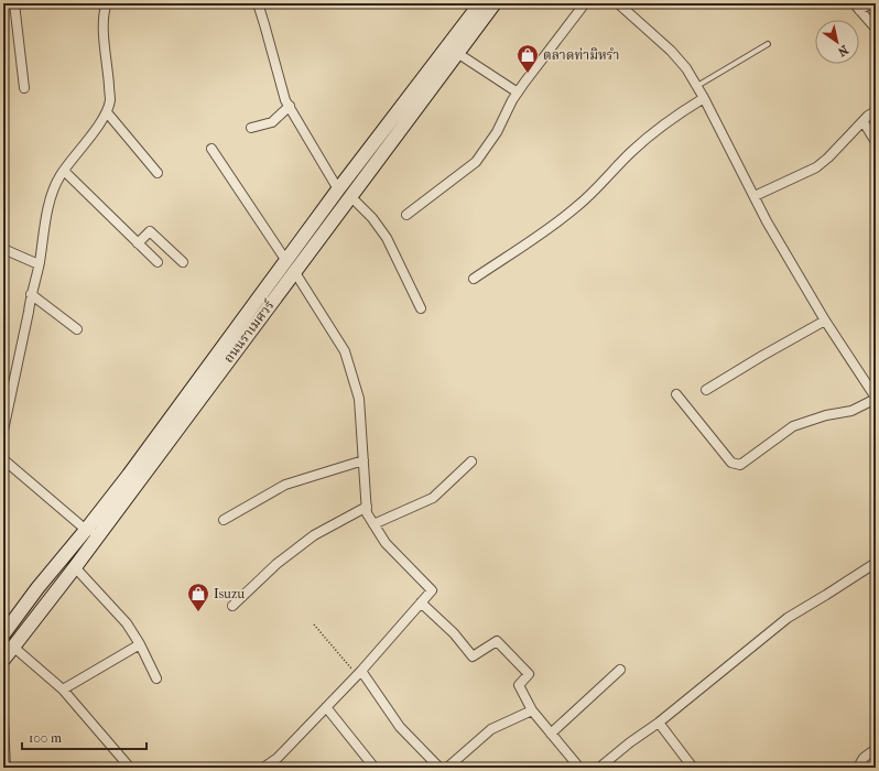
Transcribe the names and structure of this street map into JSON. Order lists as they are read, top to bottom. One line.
{"streets":{"main road":["ถนนราเมศวร์"]},"places":{"shop":["ตลาดท่ามิหรำ","Isuzu"]},"scale_bar":"100 m","north":"bottom right"}
